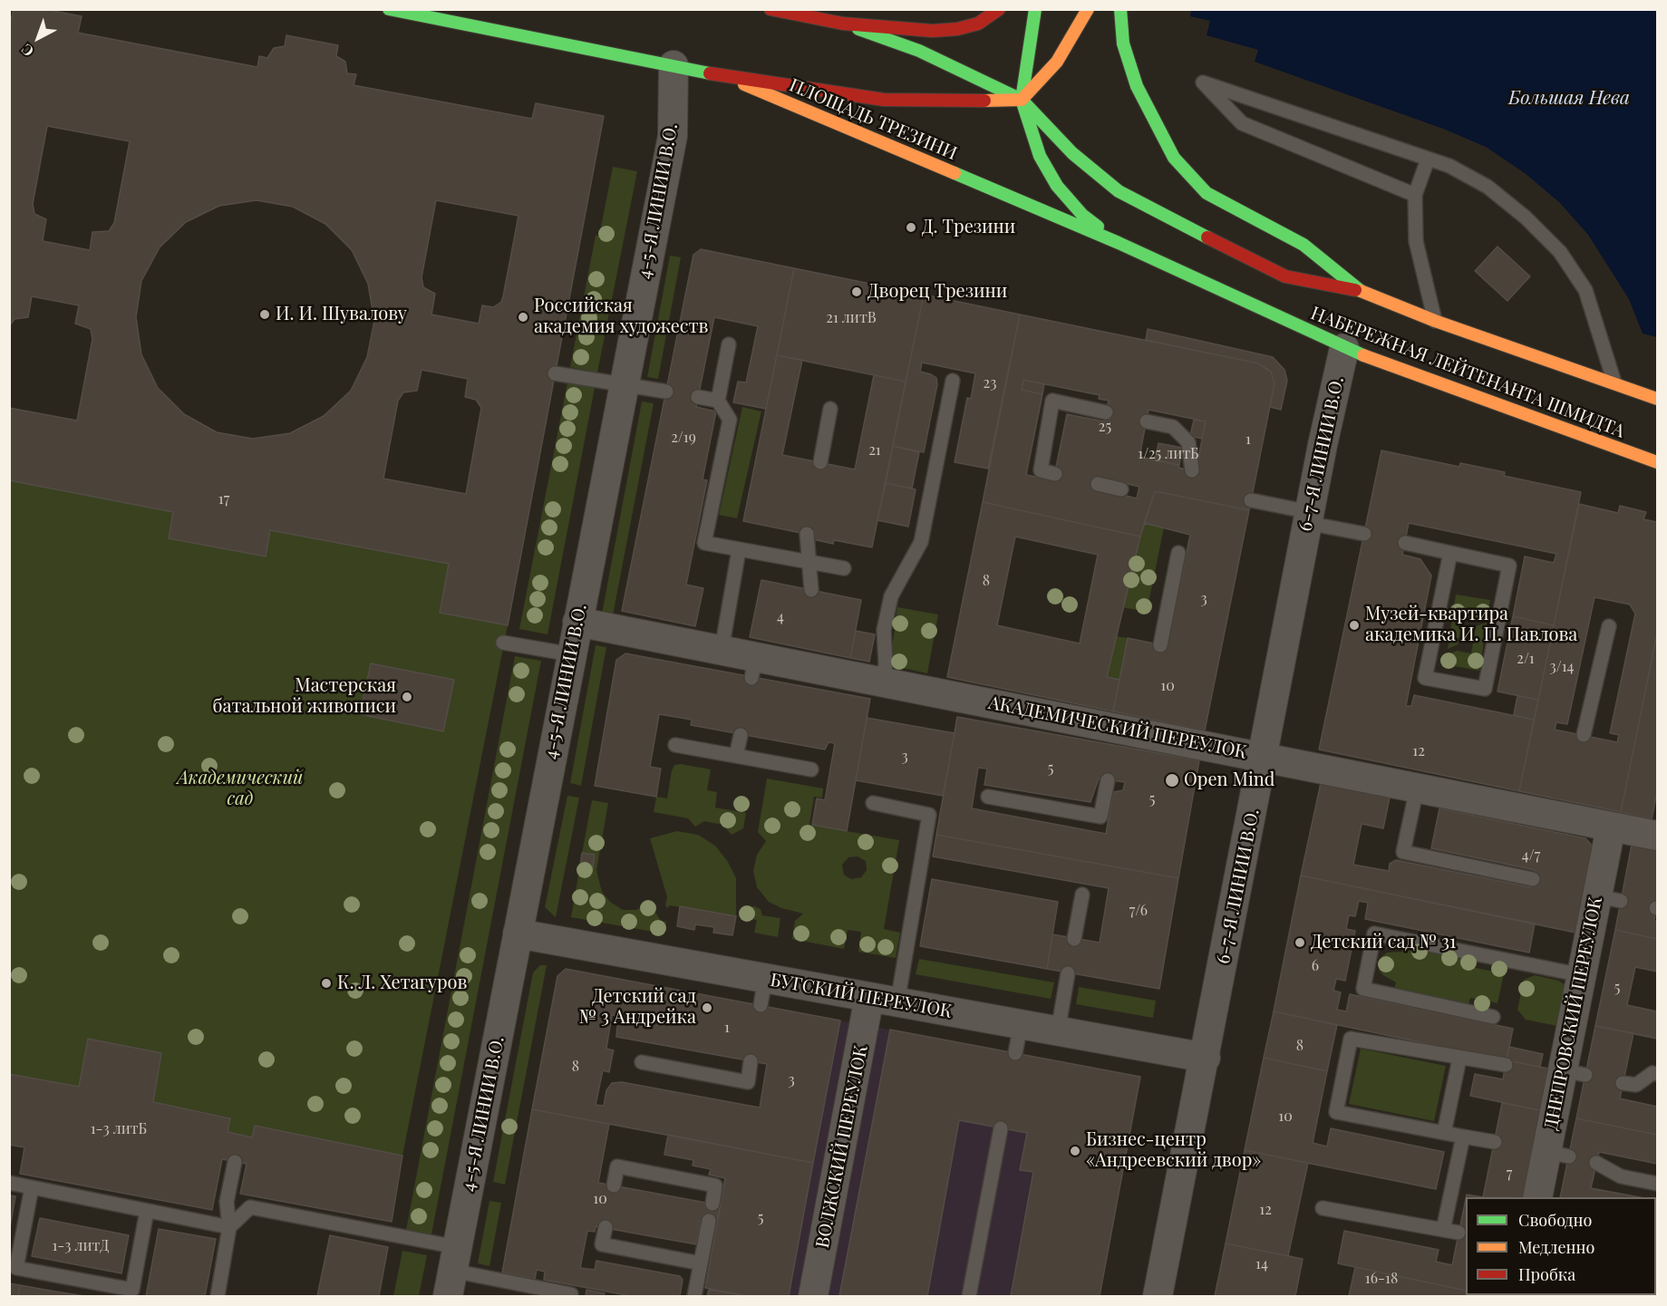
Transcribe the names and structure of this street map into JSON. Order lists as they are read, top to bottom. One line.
{"streets":{"main road":["ПЛОЩАДЬ ТРЕЗИНИ","НАБЕРЕЖНАЯ ЛЕЙТЕНАНТА ШМИДТА"],"street":["4-5-Я ЛИНИИ В.О.","6-7-Я ЛИНИИ В.О.","АКАДЕМИЧЕСКИЙ ПЕРЕУЛОК","БУГСКИЙ ПЕРЕУЛОК","ДНЕПРОВСКИЙ ПЕРЕУЛОК","ВОЛЖСКИЙ ПЕРЕУЛОК"]},"crossings":[["ПЛОЩАДЬ ТРЕЗИНИ","НАБЕРЕЖНАЯ ЛЕЙТЕНАНТА ШМИДТА"],["4-5-Я ЛИНИИ В.О.","АКАДЕМИЧЕСКИЙ ПЕРЕУЛОК"],["4-5-Я ЛИНИИ В.О.","БУГСКИЙ ПЕРЕУЛОК"],["НАБЕРЕЖНАЯ ЛЕЙТЕНАНТА ШМИДТА","6-7-Я ЛИНИИ В.О."],["6-7-Я ЛИНИИ В.О.","АКАДЕМИЧЕСКИЙ ПЕРЕУЛОК"],["6-7-Я ЛИНИИ В.О.","БУГСКИЙ ПЕРЕУЛОК"],["АКАДЕМИЧЕСКИЙ ПЕРЕУЛОК","ДНЕПРОВСКИЙ ПЕРЕУЛОК"],["БУГСКИЙ ПЕРЕУЛОК","ВОЛЖСКИЙ ПЕРЕУЛОК"]],"water":["Большая Нева"],"parks":["Академический сад"],"places":["Д. Трезини","Дворец Трезини","И. И. Шувалову","Российская академия художеств","Музей-квартира академика И. П. Павлова","Мастерская батальной живописи","Open Mind","Детский сад № 31","К. Л. Хетагуров","Детский сад № 3 Андрейка","Бизнес-центр «Андреевский двор»"],"house_numbers":["21 литВ","23","25","2/19","1","21","1/25 литБ","17","8","3","4","2/1","3/14","10","12","3","5","5","4/7","7/6","6","5","1","8","8","3","10","1-3 литБ","7","10","12","5","1-3 литД","14","16-18"],"legend":["Свободно","Медленно","Пробка"],"north":"bottom left"}
